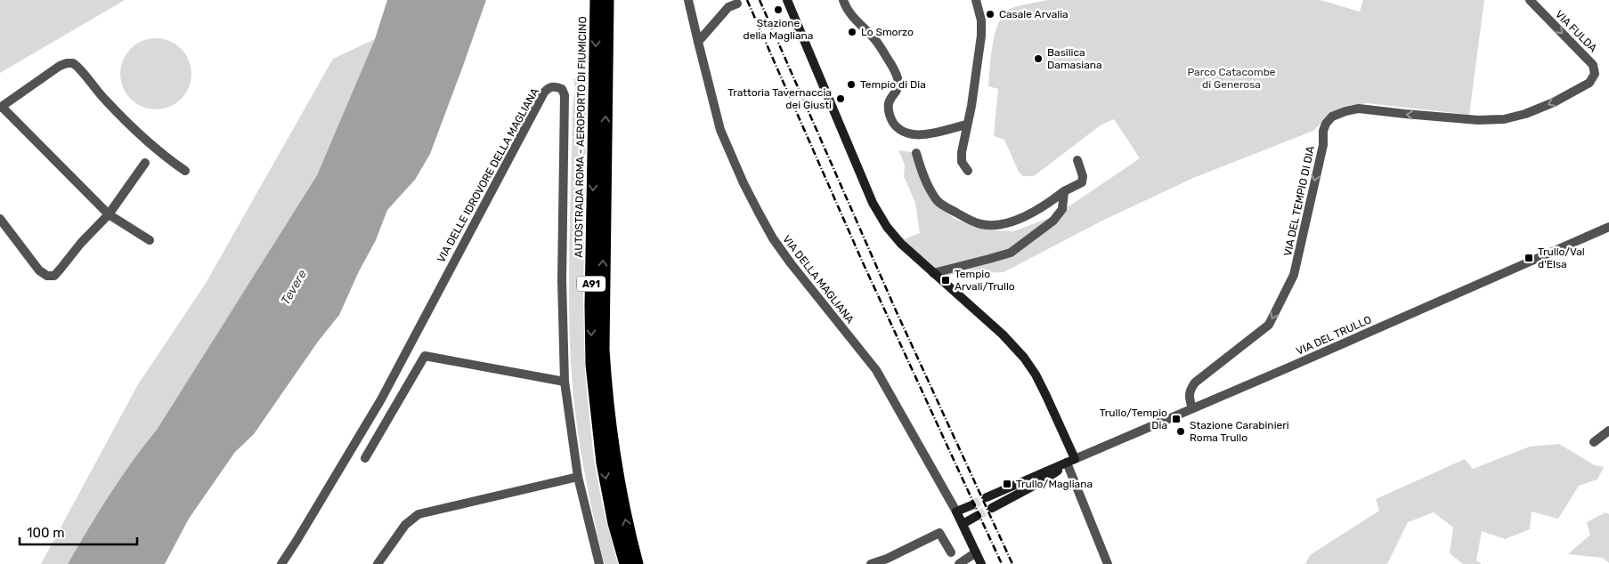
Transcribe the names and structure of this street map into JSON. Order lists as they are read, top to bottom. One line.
{"streets":{"highway":["AUTOSTRADA ROMA - AEROPORTO DI FIUMICINO","A91"],"main road":["VIA DELLA MAGLIANA","VIA DEL TRULLO"],"street":["VIA FULDA","VIA DELLE IDROVORE DELLA MAGLIANA","VIA DEL TEMPIO DI DIA"]},"crossings":[["VIA FULDA","VIA DEL TEMPIO DI DIA"],["VIA DEL TEMPIO DI DIA","VIA DEL TRULLO"]],"one_way":["VIA FULDA","VIA DEL TEMPIO DI DIA"],"water":["Tevere"],"parks":["Parco Catacombe di Generosa"],"places":{"other":["Stazione della Magliana","Casale Arvalia","Lo Smorzo","Basilica Damasiana","Tempio di Dia","Trattoria Tavernaccia dei Giusti","Stazione Carabinieri Roma Trullo"],"transit":["Trullo/Val d'Elsa","Tempio Arvali/Trullo","Trullo/Tempio Dia","Trullo/Magliana"]},"scale_bar":"100 m"}
